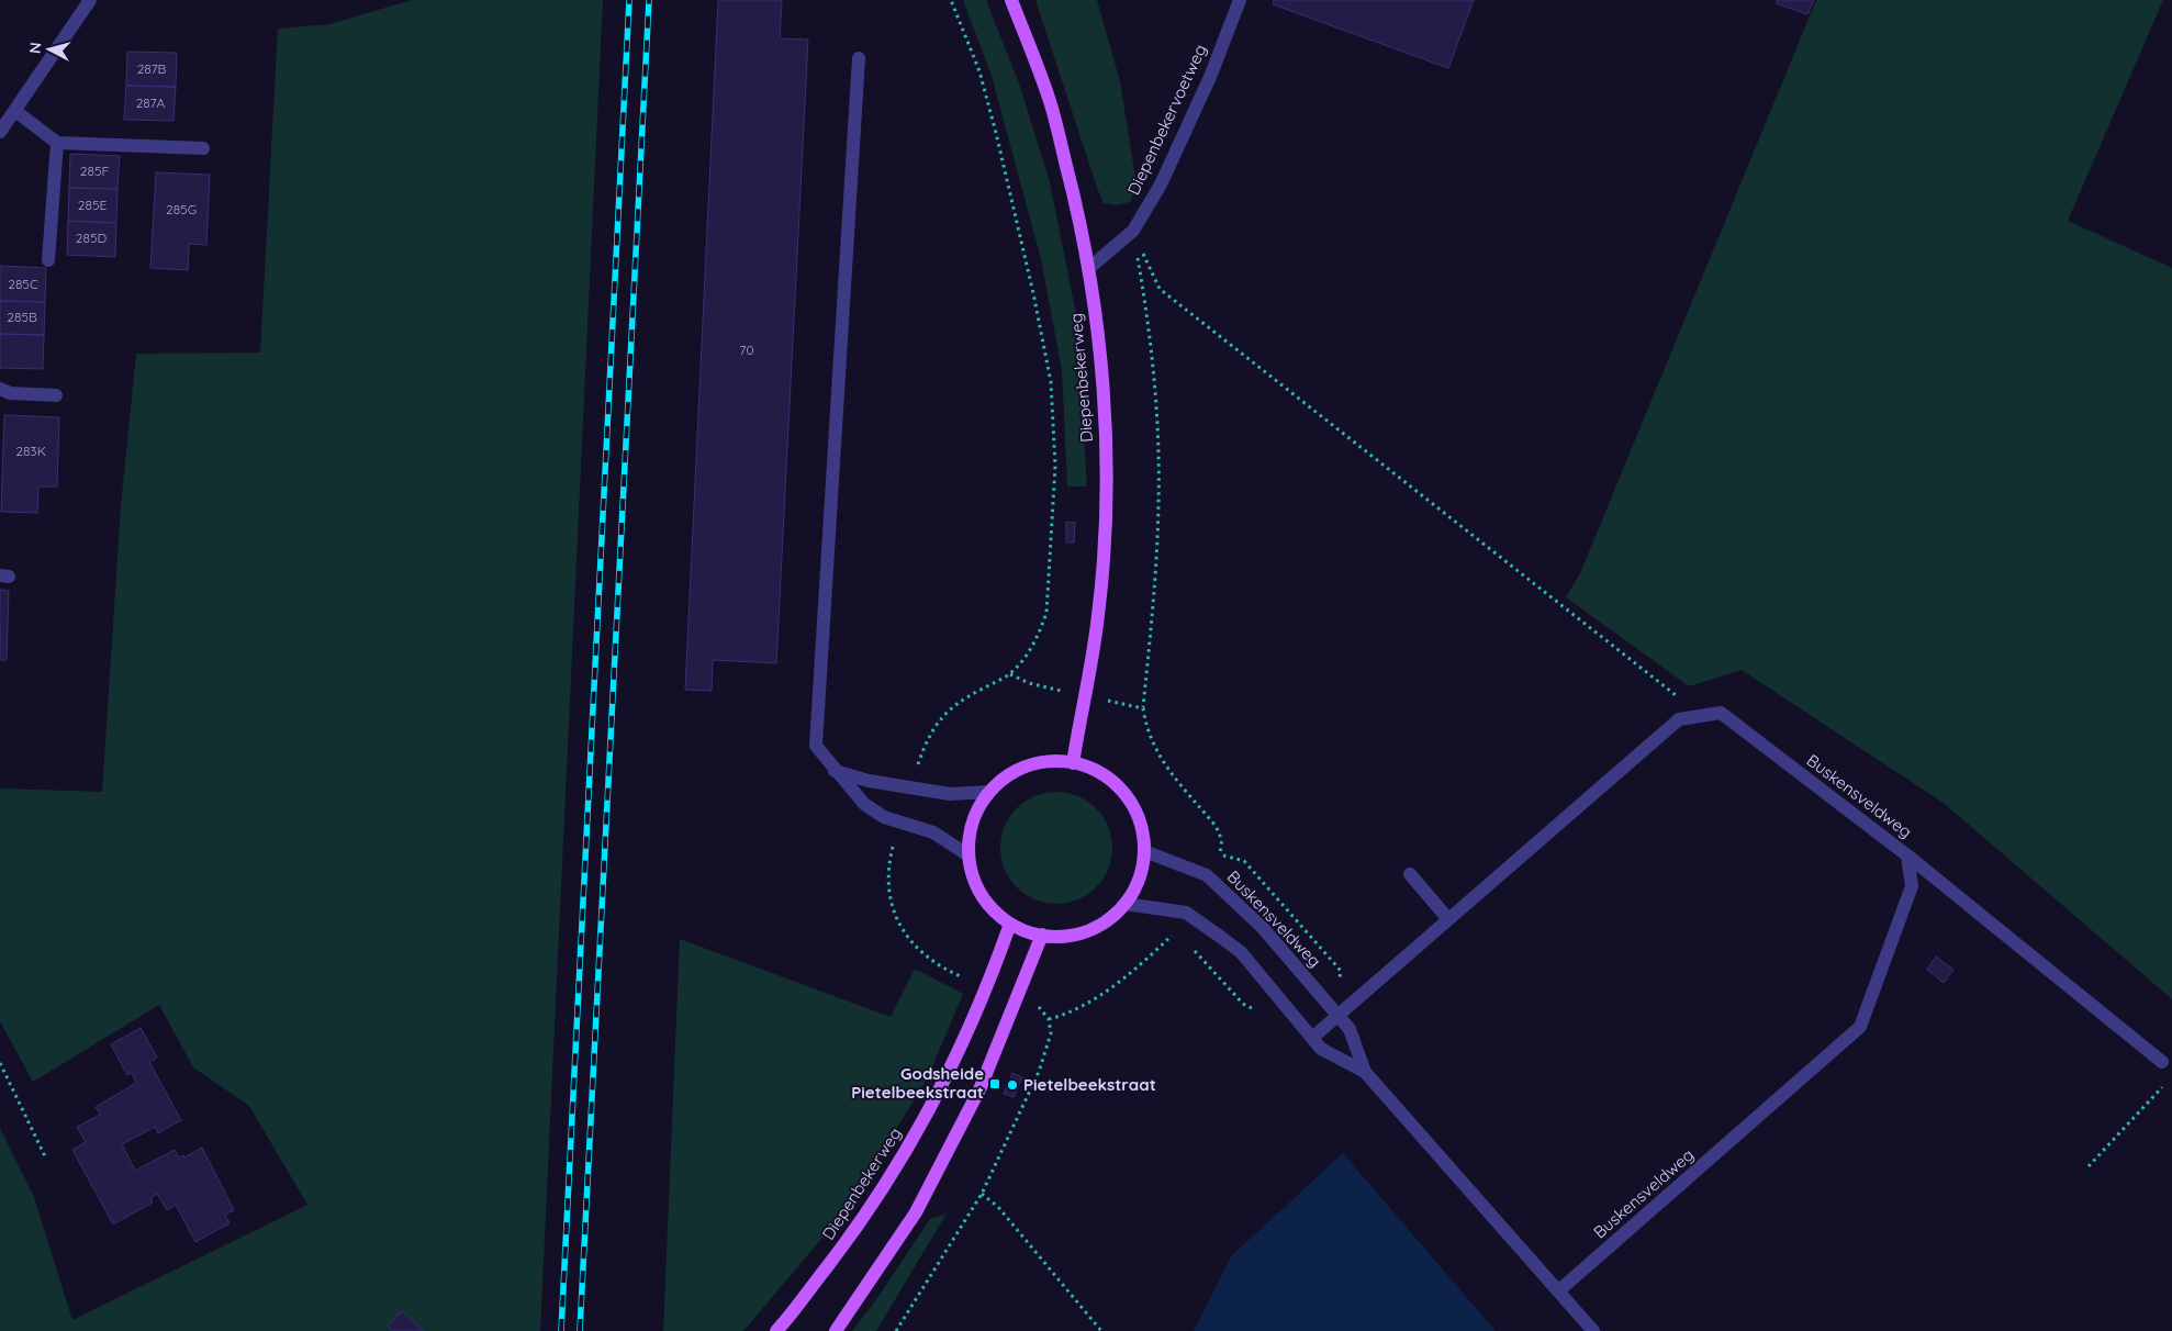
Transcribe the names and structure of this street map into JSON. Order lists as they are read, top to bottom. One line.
{"streets":{"main road":["Diepenbekerweg"],"street":["Diepenbekervoetweg","Buskensveldweg"]},"crossings":[["Diepenbekervoetweg","Diepenbekerweg"],["Diepenbekerweg","Buskensveldweg"]],"places":{"transit":["Godsheide Pietelbeekstraat"],"other":["Pietelbeekstraat"]},"house_numbers":["287B","287A","285F","285E","285G","285D","285C","285B","70","283K"],"north":"left"}
